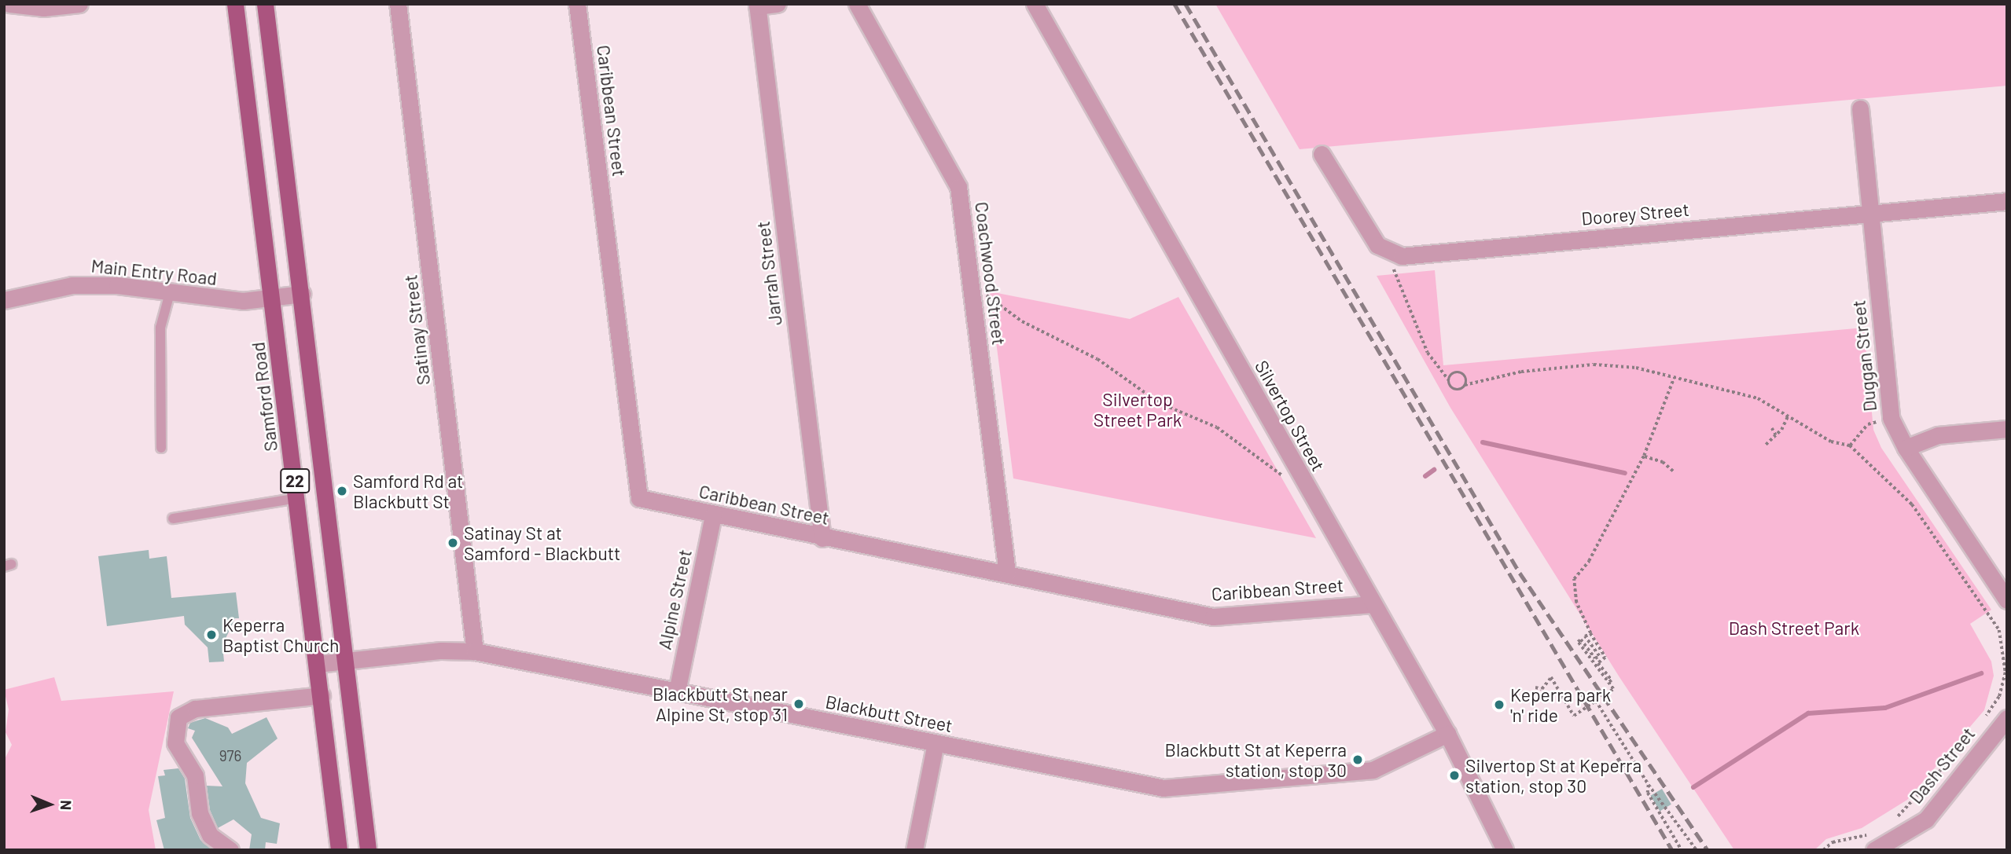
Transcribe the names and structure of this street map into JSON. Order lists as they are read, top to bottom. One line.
{"streets":{"main road":["Samford Road","22"],"street":["Caribbean Street","Doorey Street","Main Entry Road","Jarrah Street","Coachwood Street","Satinay Street","Duggan Street","Silvertop Street","Alpine Street","Blackbutt Street","Dash Street"]},"crossings":[["Caribbean Street","Jarrah Street"],["Caribbean Street","Coachwood Street"],["Caribbean Street","Silvertop Street"],["Caribbean Street","Alpine Street"],["Doorey Street","Duggan Street"],["Main Entry Road","Samford Road"],["Main Entry Road","22"],["Satinay Street","Blackbutt Street"],["Samford Road","Blackbutt Street"],["Silvertop Street","Blackbutt Street"],["22","Blackbutt Street"],["Alpine Street","Blackbutt Street"]],"parks":["Silvertop Street Park","Dash Street Park"],"places":["Samford Rd at Blackbutt St","Satinay St at Samford - Blackbutt","Keperra Baptist Church","Blackbutt St near Alpine St, stop 31","Keperra park 'n' ride","Blackbutt St at Keperra station, stop 30","Silvertop St at Keperra station, stop 30"],"house_numbers":["976"],"north":"right"}
